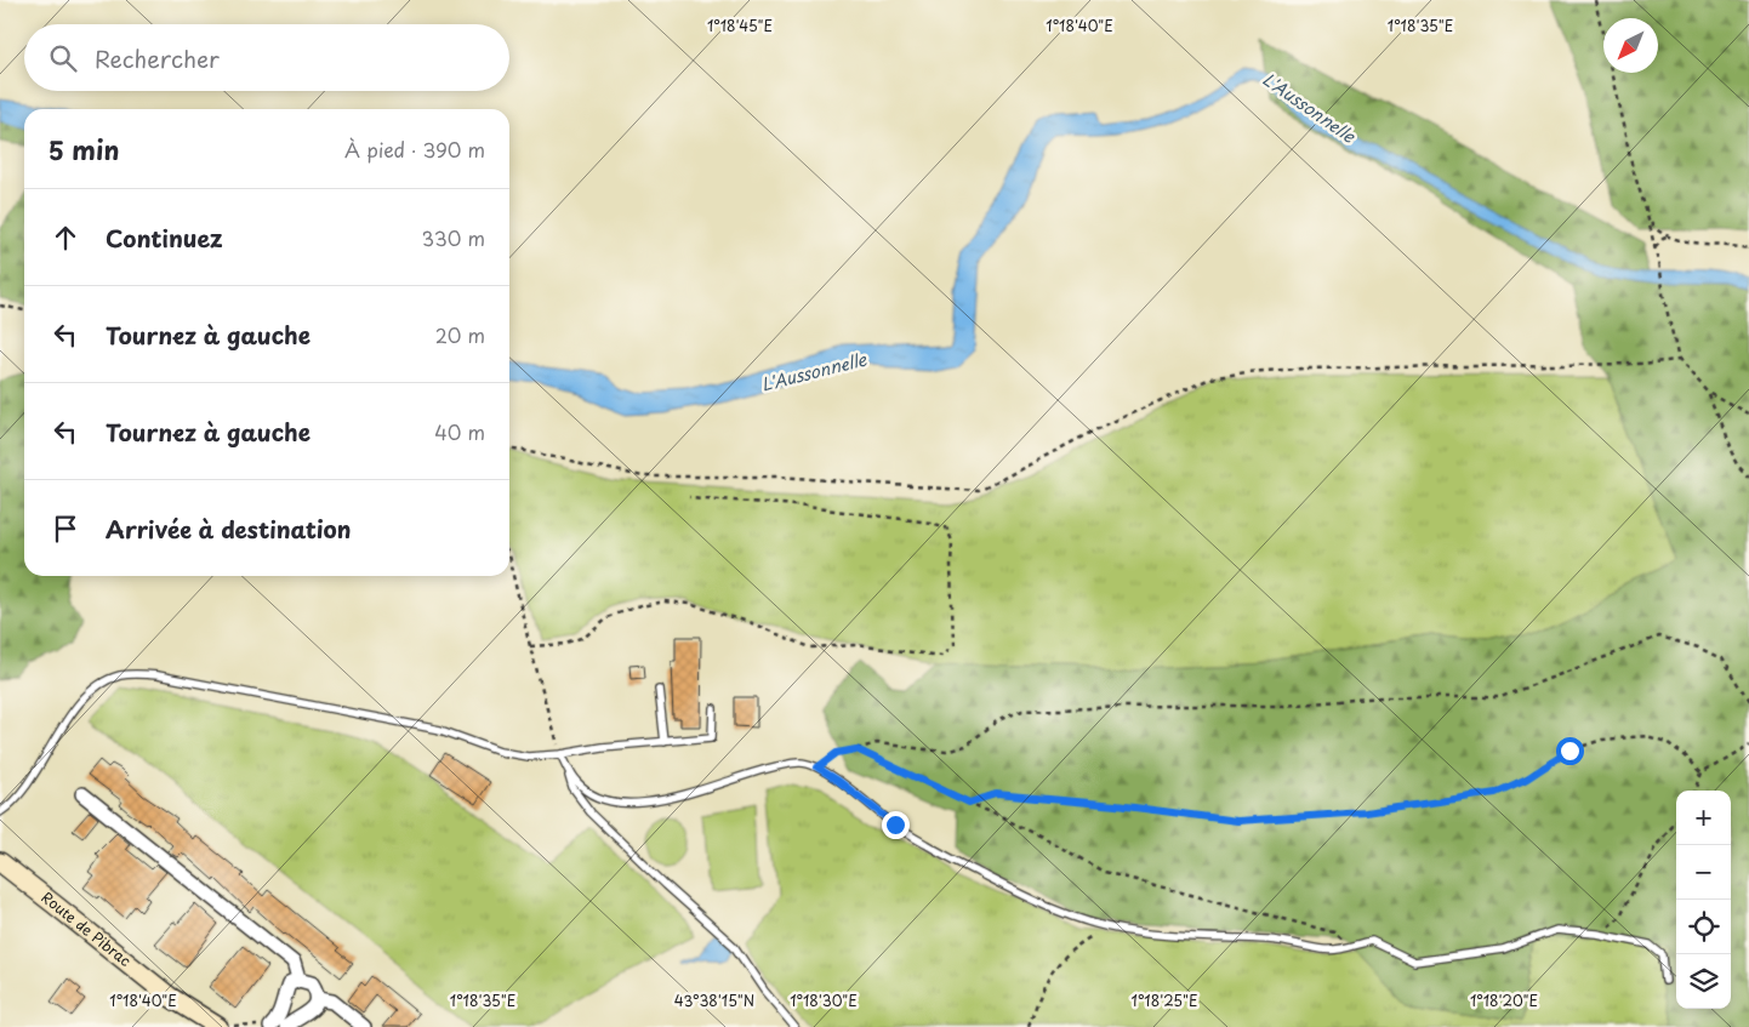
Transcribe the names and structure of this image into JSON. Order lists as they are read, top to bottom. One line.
{"streets":{"main road":["Route de Pibrac"]},"water":["L'Aussonnelle"],"north":"bottom left","page":{"search":"Rechercher","heading":["5 min","À pied · 390 m"],"list":[["Continuez","330 m"],["Tournez à gauche","20 m"],["Tournez à gauche","40 m"],"Arrivée à destination"],"map_buttons":["+","−"]},"coordinates":["1°18'45\"E","1°18'40\"E","1°18'35\"E","1°18'30\"E","1°18'25\"E","1°18'20\"E","43°38'15\"N"]}
